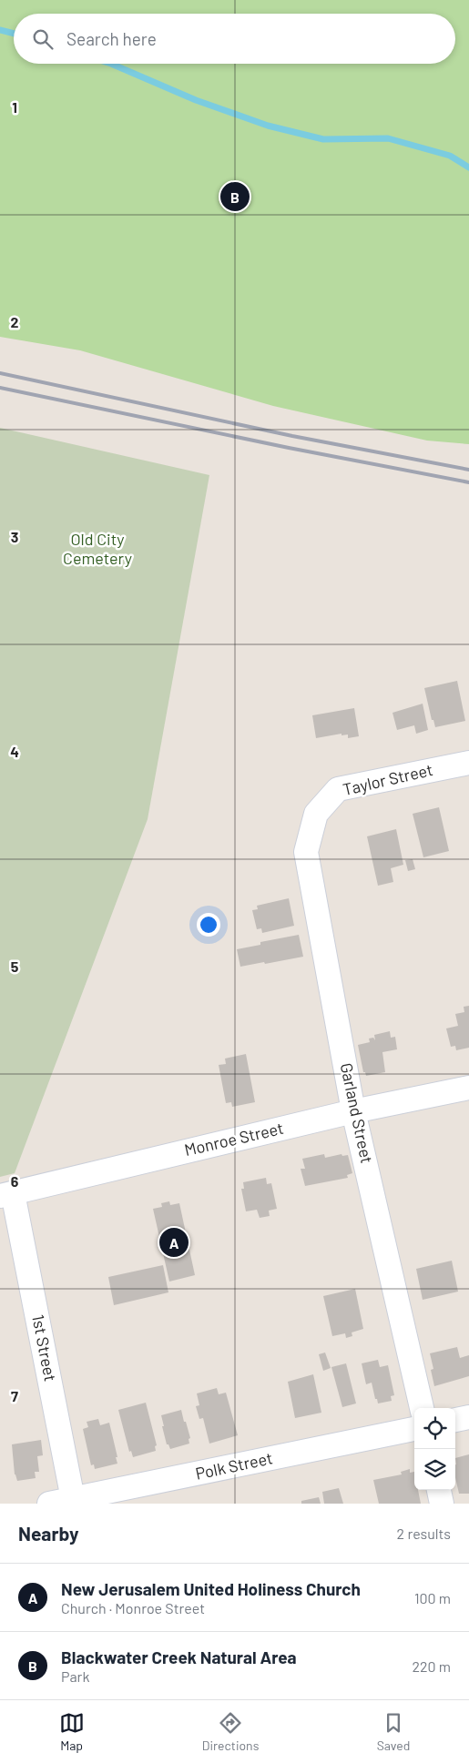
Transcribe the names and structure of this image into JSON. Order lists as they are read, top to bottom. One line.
{"streets":{"street":["Taylor Street","Garland Street","Monroe Street","1st Street","Polk Street"]},"crossings":[["Taylor Street","Garland Street"],["Garland Street","Monroe Street"],["Monroe Street","1st Street"],["1st Street","Polk Street"]],"parks":["Old City Cemetery"],"page":{"search":"Search here","pins":["B","A"],"heading":["Nearby","2 results"],"list":[{"mark":"A","name":"New Jerusalem United Holiness Church","note":"Church · Monroe Street","value":"100 m"},{"mark":"B","name":"Blackwater Creek Natural Area","note":"Park","value":"220 m"}],"nav":["Map","Directions","Saved"]},"grid":{"rows":["1","2","3","4","5","6","7"]}}
